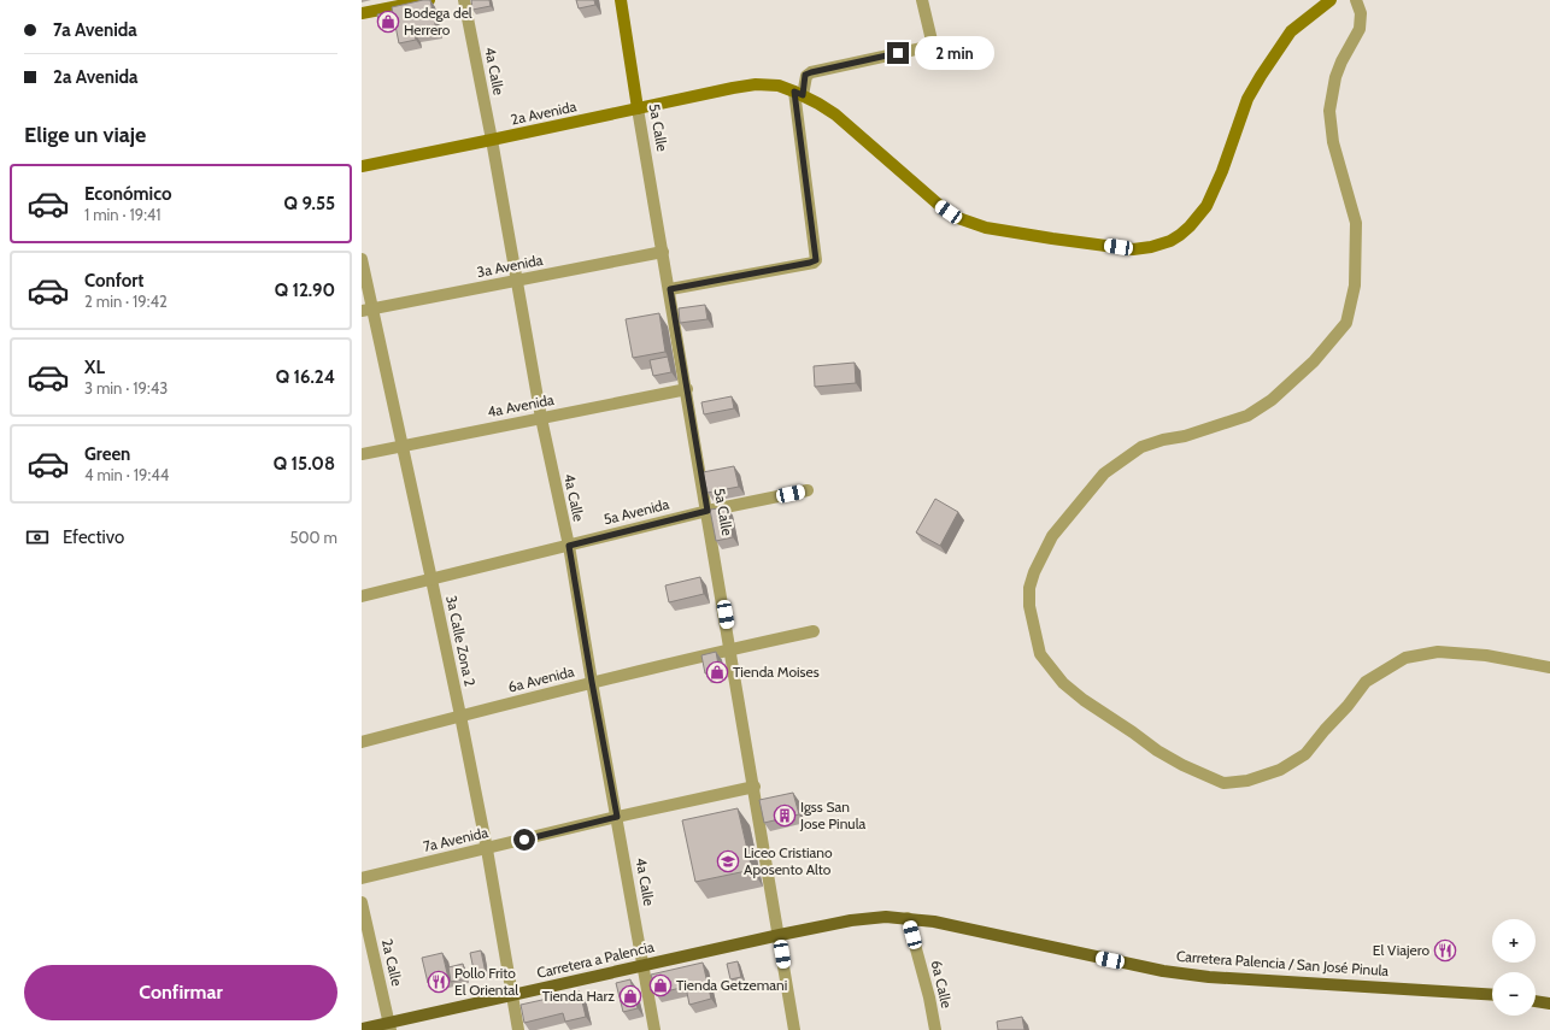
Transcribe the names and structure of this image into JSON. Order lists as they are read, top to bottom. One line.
{"streets":{"main road":["Carretera a Palencia","Carretera Palencia / San José Pinula"],"street":["4a Calle","2a Avenida","5a Calle","3a Avenida","4a Avenida","5a Avenida","3a Calle Zona 2","6a Avenida","7a Avenida","2a Calle","6a Calle"]},"crossings":[["4a Calle","2a Avenida"],["4a Calle","3a Avenida"],["4a Calle","4a Avenida"],["4a Calle","5a Avenida"],["4a Calle","6a Avenida"],["4a Calle","7a Avenida"],["4a Calle","Carretera a Palencia"],["2a Avenida","5a Calle"],["5a Calle","3a Avenida"],["5a Calle","4a Avenida"],["5a Calle","5a Avenida"],["5a Calle","6a Avenida"],["5a Calle","7a Avenida"],["5a Calle","Carretera a Palencia"],["5a Calle","Carretera Palencia / San José Pinula"],["3a Avenida","3a Calle Zona 2"],["4a Avenida","3a Calle Zona 2"],["5a Avenida","3a Calle Zona 2"],["3a Calle Zona 2","6a Avenida"],["3a Calle Zona 2","7a Avenida"],["3a Calle Zona 2","Carretera a Palencia"],["Carretera a Palencia","2a Calle"],["Carretera a Palencia","Carretera Palencia / San José Pinula"],["Carretera Palencia / San José Pinula","6a Calle"]],"places":{"shop":["Bodega del Herrero","Tienda Moises","Tienda Getzemani","Tienda Harz"],"building":["Igss San Jose Pinula"],"school or university":["Liceo Cristiano Aposento Alto"],"restaurant":["El Viajero","Pollo Frito El Oriental"]},"page":{"banner":["7a Avenida","2a Avenida"],"bubble":"2 min","heading":"Elige un viaje","list":[{"name":"Económico","note":"1 min · 19:41","value":"Q 9.55"},{"name":"Confort","note":"2 min · 19:42","value":"Q 12.90"},{"name":"XL","note":"3 min · 19:43","value":"Q 16.24"},{"name":"Green","note":"4 min · 19:44","value":"Q 15.08"}],"pay":["Efectivo","500 m"],"map_buttons":["+","−"],"buttons":"Confirmar"}}
